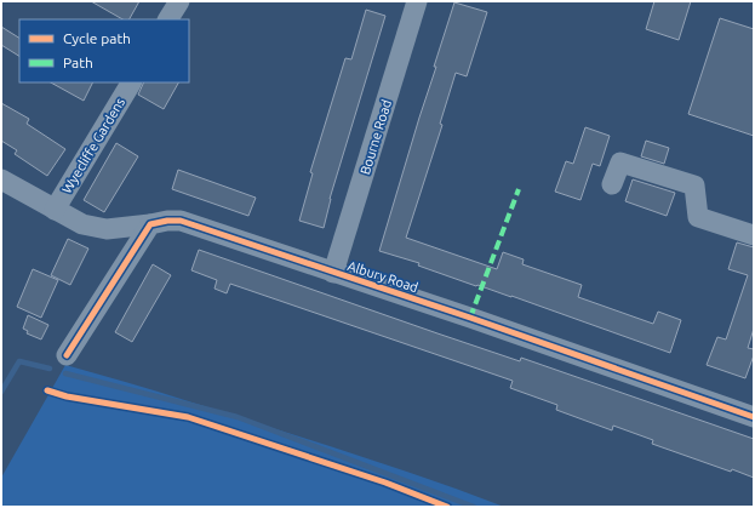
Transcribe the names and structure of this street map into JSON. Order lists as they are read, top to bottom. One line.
{"streets":{"street":["Bourne Road","Wyecliffe Gardens","Albury Road"]},"crossings":[["Bourne Road","Albury Road"],["Wyecliffe Gardens","Albury Road"]],"legend":["Cycle path","Path"]}
